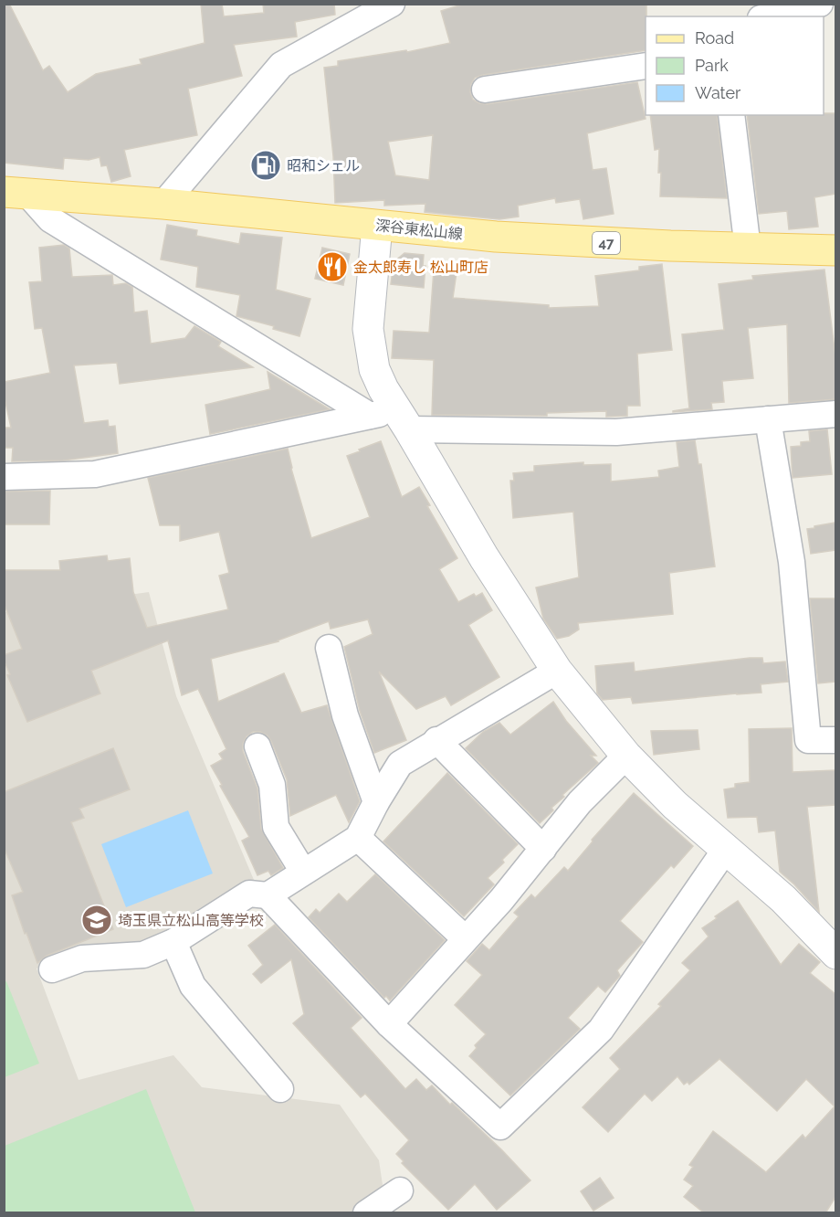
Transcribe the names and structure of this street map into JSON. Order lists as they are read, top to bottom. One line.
{"streets":{"main road":["深谷東松山線","47"]},"places":{"fuel station":["昭和シェル"],"restaurant":["金太郎寿し 松山町店"],"school or university":["埼玉県立松山高等学校"]},"legend":["Road","Park","Water"]}
